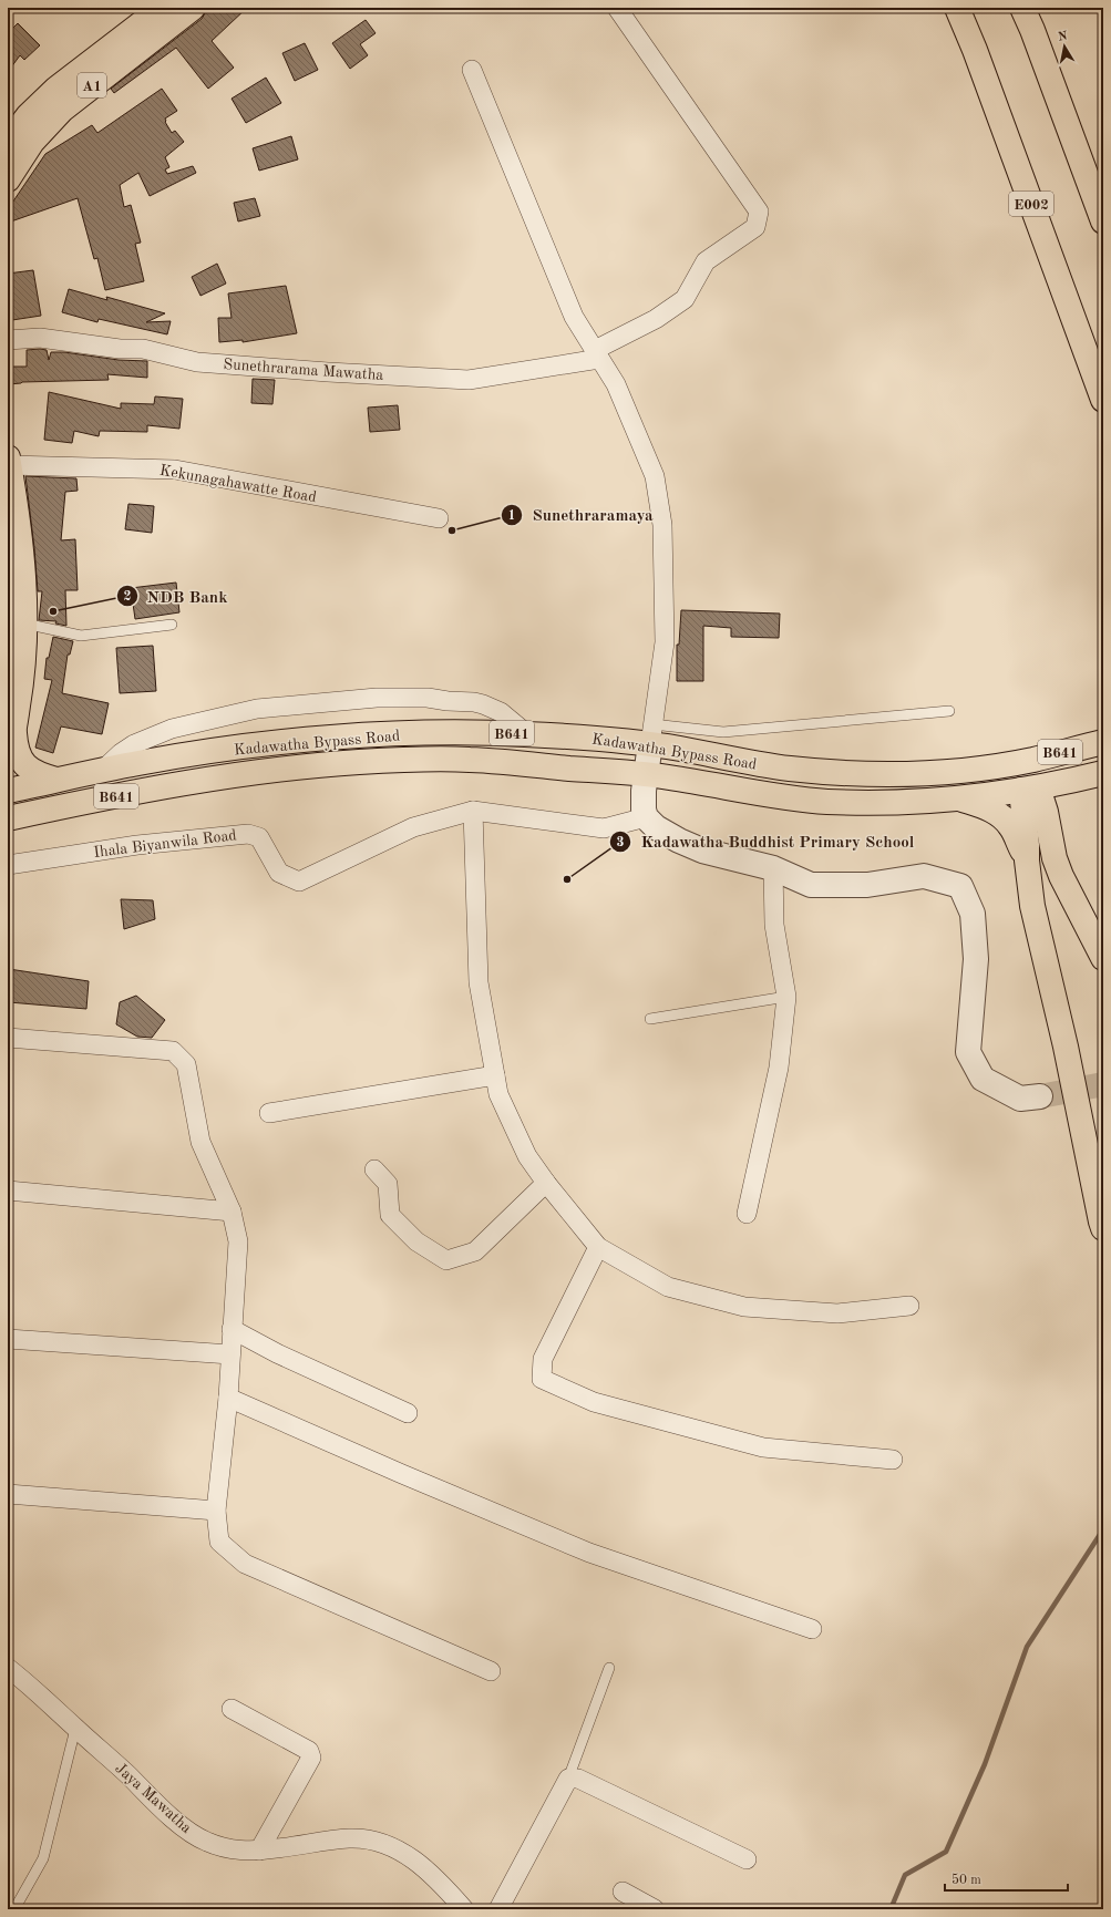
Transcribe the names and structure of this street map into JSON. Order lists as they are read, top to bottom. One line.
{"streets":{"main road":["A1","E002","B641","Kadawatha Bypass Road"],"street":["Sunethrarama Mawatha","Kekunagahawatte Road","Ihala Biyanwila Road","Jaya Mawatha"]},"places":["Sunethraramaya","NDB Bank","Kadawatha Buddhist Primary School"],"scale_bar":"50 m","north":"top"}
